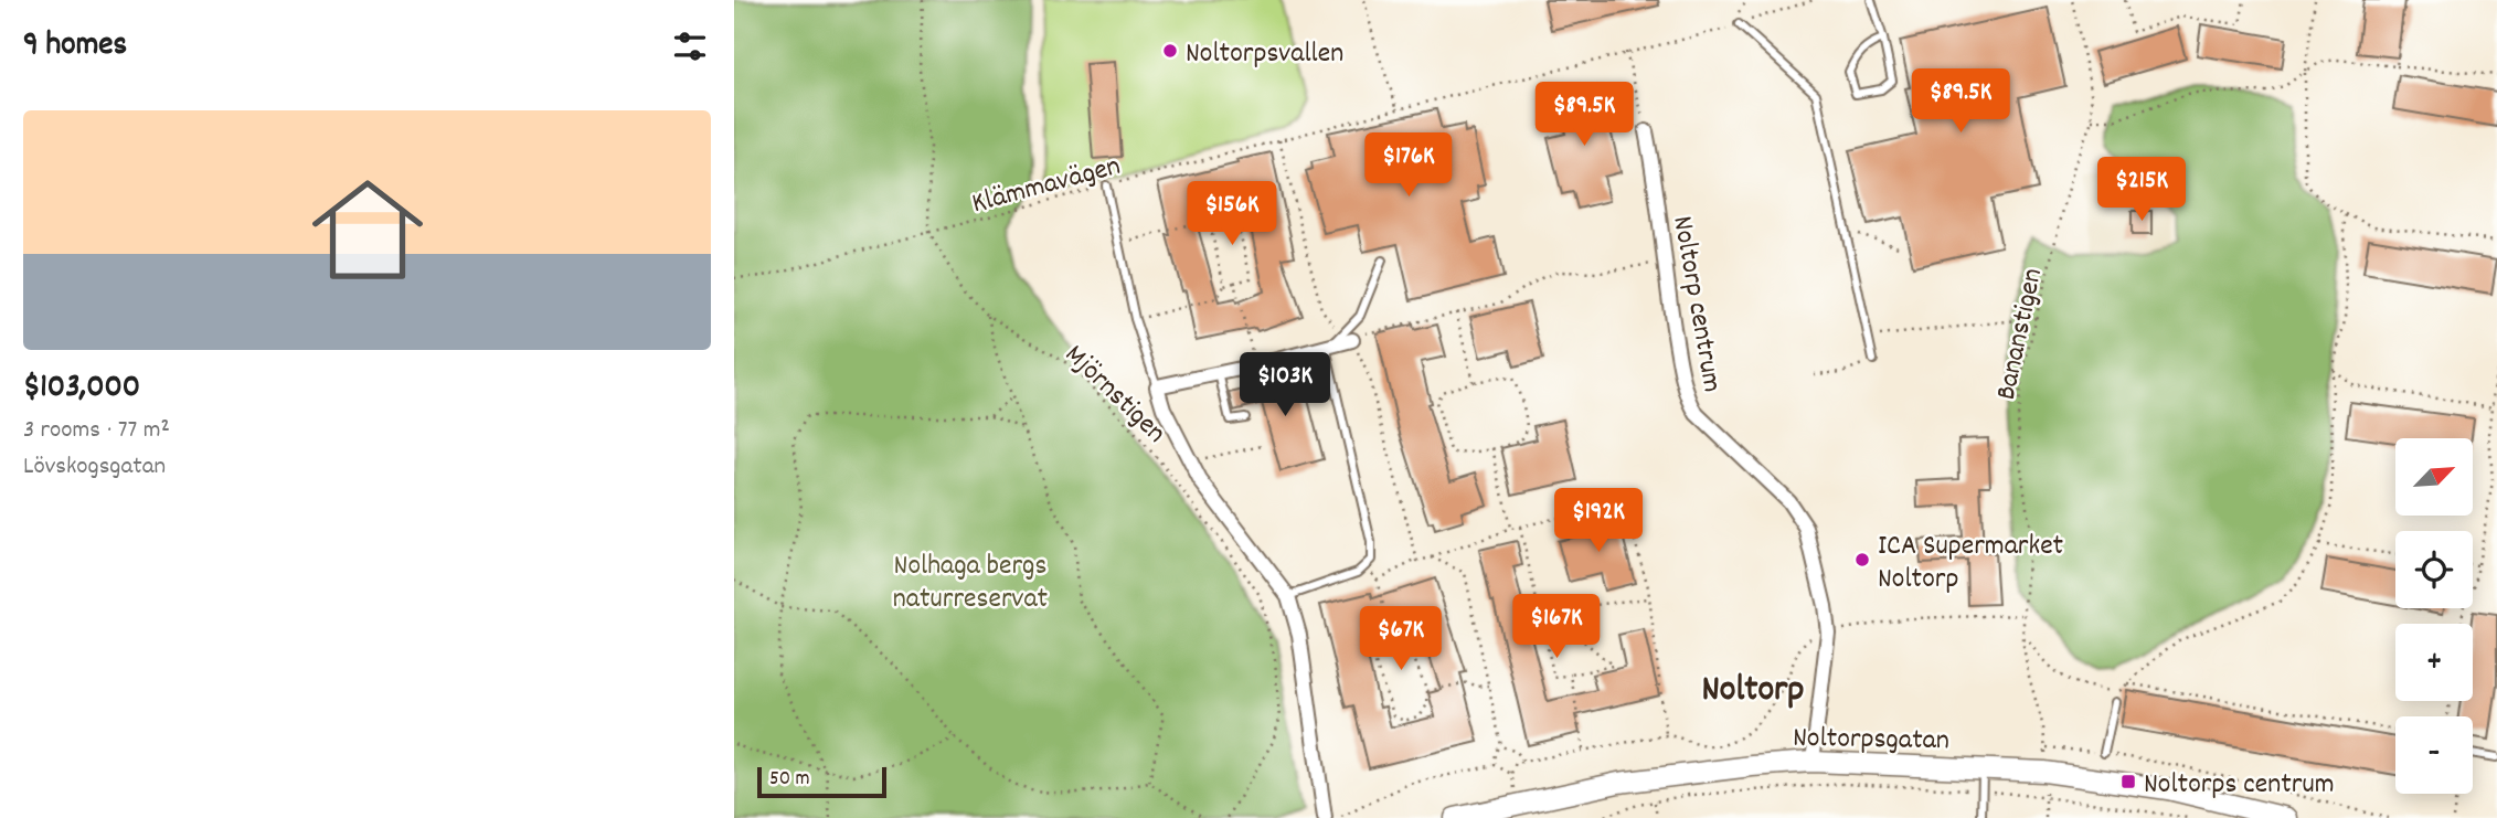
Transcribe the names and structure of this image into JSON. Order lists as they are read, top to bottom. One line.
{"streets":{"street":["Noltorp centrum","Noltorpsgatan"],"path":["Klämmavägen","Bananstigen","Mjörnstigen"]},"crossings":[["Klämmavägen","Mjörnstigen"],["Noltorp centrum","Noltorpsgatan"],["Bananstigen","Noltorpsgatan"]],"districts":["Noltorp"],"parks":["Nolhaga bergs naturreservat"],"places":{"other":["Noltorpsvallen","ICA Supermarket Noltorp"],"transit":["Noltorps centrum"]},"scale_bar":"50 m","north":"top right","page":{"heading":"9 homes","price":["$89.5K","$89.5K","$176K","$215K","$156K","$103K","$192K","$167K","$67K"],"list":[{"name":"$103,000","note":"3 rooms · 77 m² · Lövskogsgatan"}],"map_buttons":["+","−"],"scale":"50 m"}}
